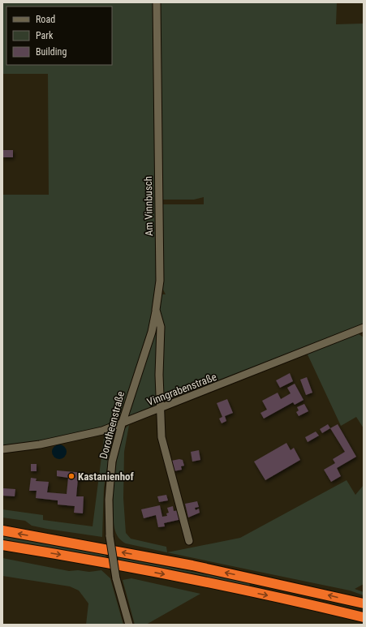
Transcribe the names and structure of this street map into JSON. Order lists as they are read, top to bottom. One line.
{"streets":{"street":["Am Vinnbusch","Vinngrabenstraße","Dorotheenstraße"]},"crossings":[["Am Vinnbusch","Vinngrabenstraße"],["Am Vinnbusch","Dorotheenstraße"],["Vinngrabenstraße","Dorotheenstraße"]],"places":["Kastanienhof"],"legend":["Road","Park","Building"]}
